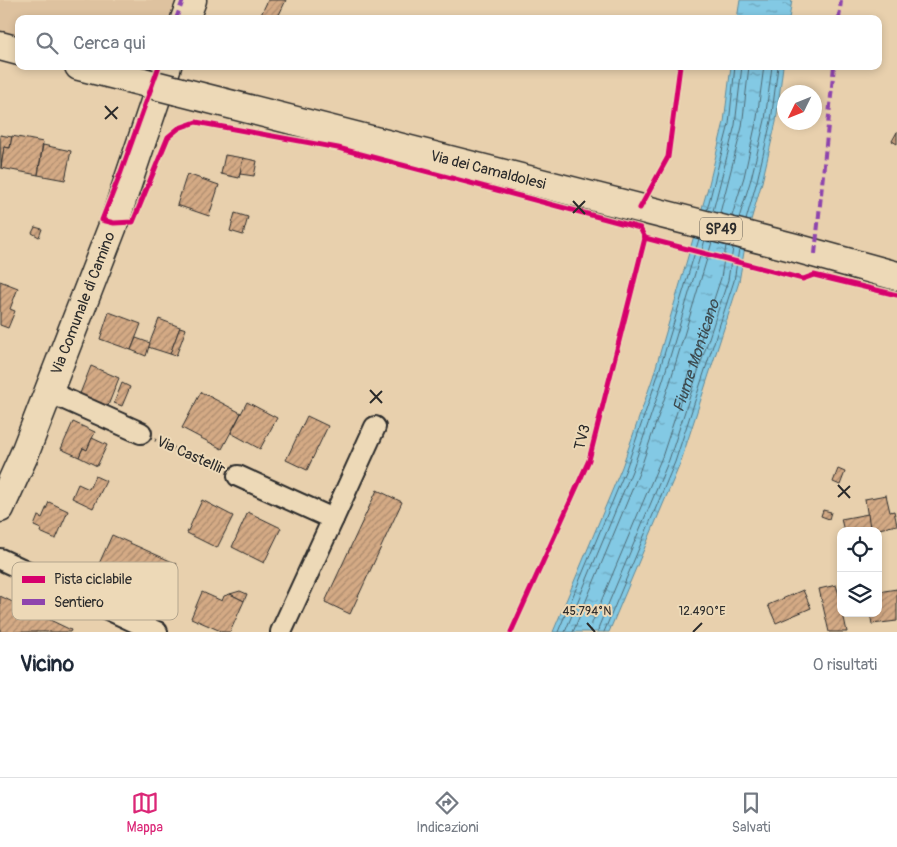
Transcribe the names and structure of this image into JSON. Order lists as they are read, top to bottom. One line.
{"streets":{"main road":["Via dei Camaldolesi","SP49","Via Comunale di Camino"],"street":["Via Castellir"],"cycle path":["TV3"]},"crossings":[["Via dei Camaldolesi","Via Comunale di Camino"],["Via Comunale di Camino","Via Castellir"]],"water":["Fiume Monticano"],"legend":["Pista ciclabile","Sentiero"],"north":"bottom left","page":{"search":"Cerca qui","heading":["Vicino","0 risultati"],"nav":["Mappa","Indicazioni","Salvati"]},"coordinates":["45.794°N","12.490°E"]}
